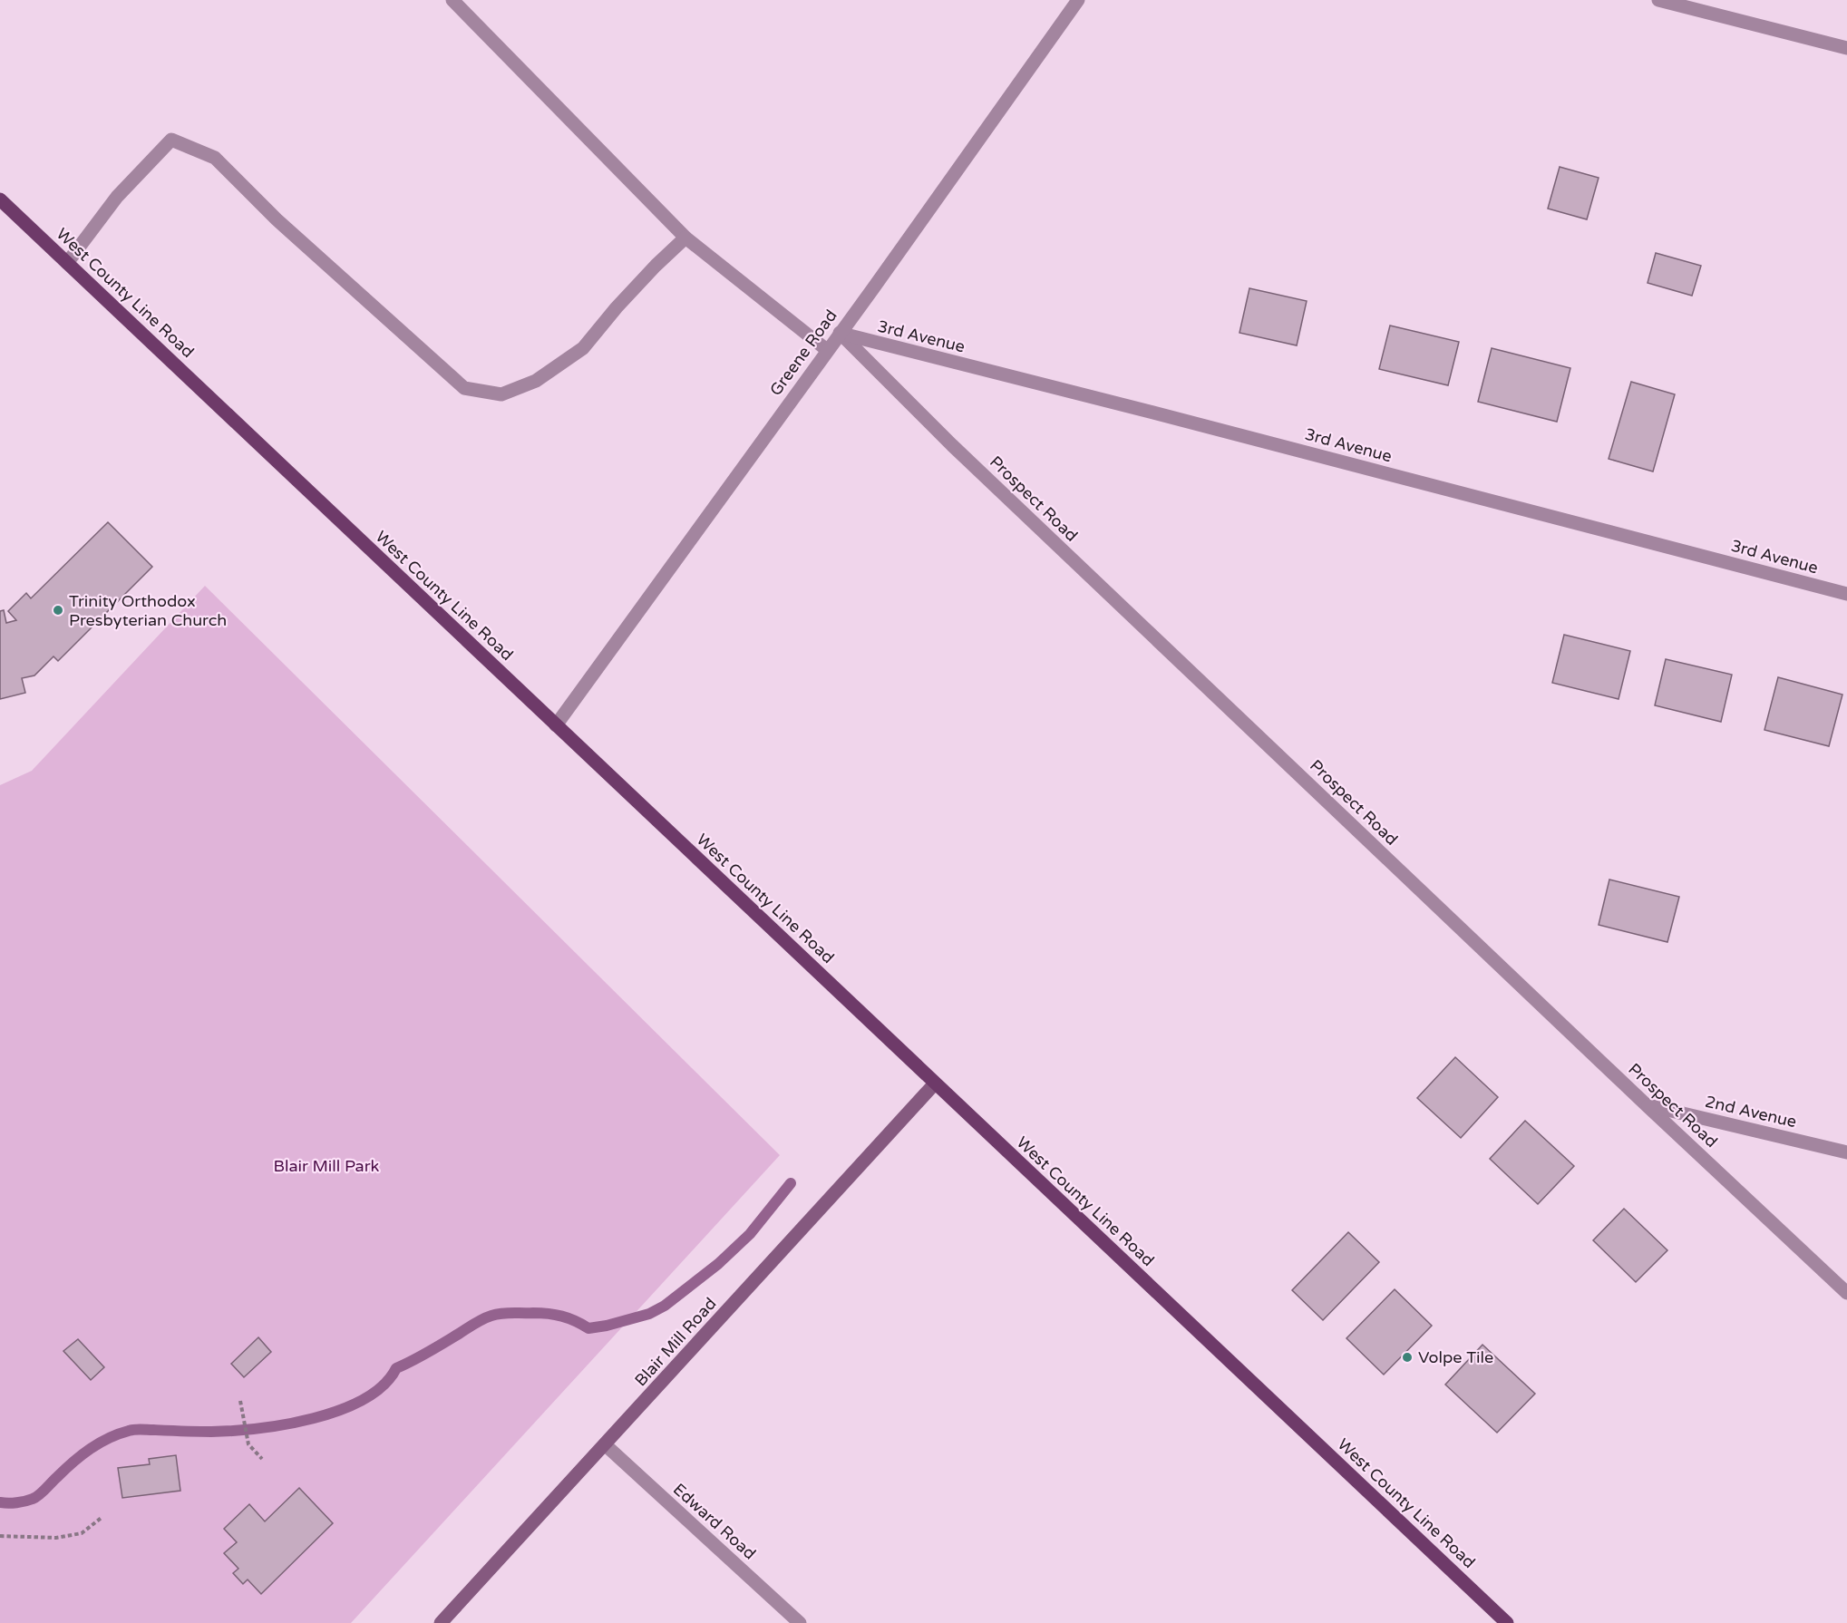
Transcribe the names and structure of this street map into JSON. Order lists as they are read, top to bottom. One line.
{"streets":{"main road":["West County Line Road","Blair Mill Road"],"street":["3rd Avenue","Greene Road","Prospect Road","2nd Avenue","Edward Road"]},"crossings":[["West County Line Road","Greene Road"],["West County Line Road","Blair Mill Road"],["3rd Avenue","Greene Road"],["3rd Avenue","Prospect Road"],["Greene Road","Prospect Road"],["Prospect Road","2nd Avenue"],["Blair Mill Road","Edward Road"]],"parks":["Blair Mill Park"],"places":["Trinity Orthodox Presbyterian Church","Volpe Tile"]}
